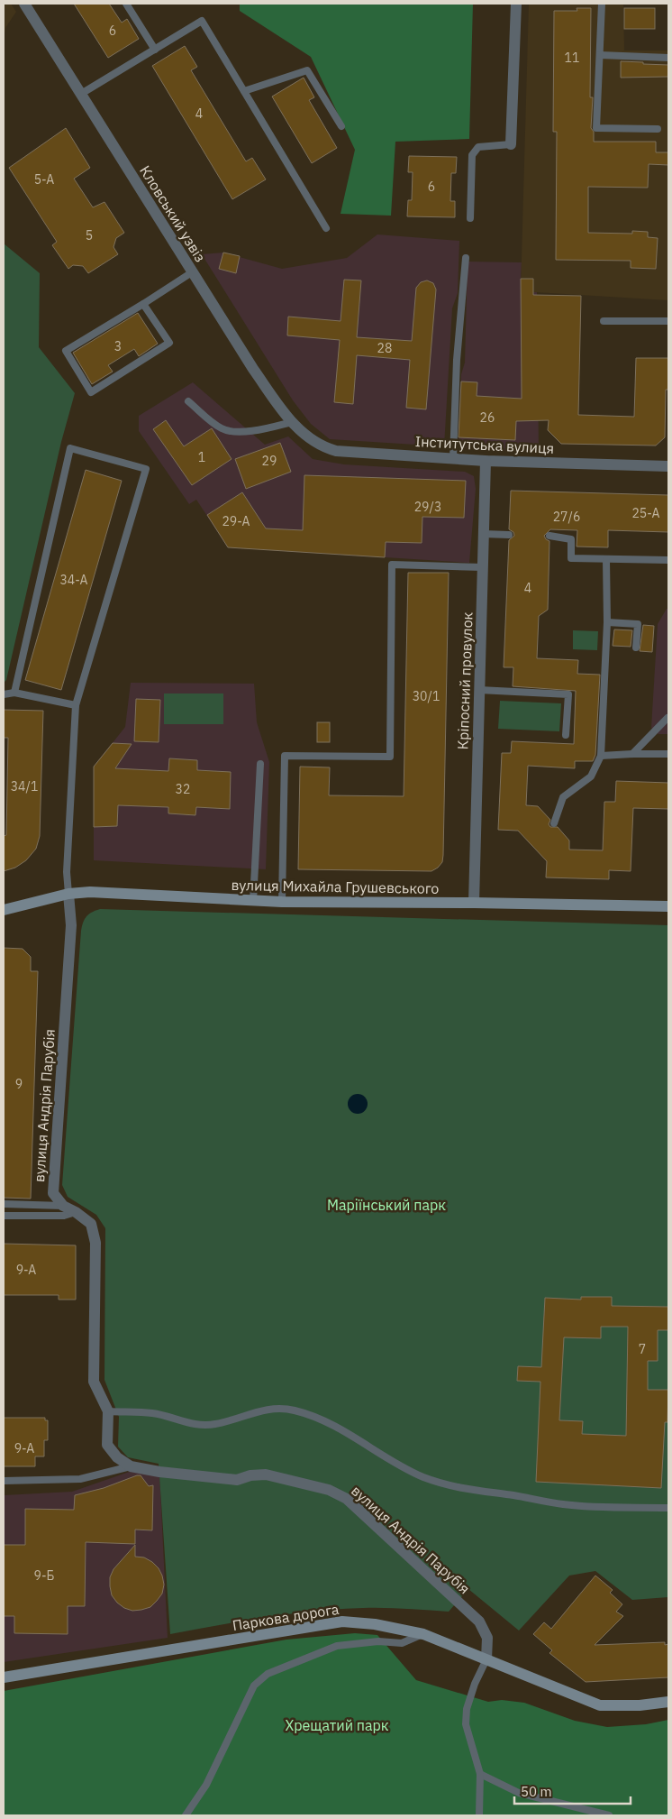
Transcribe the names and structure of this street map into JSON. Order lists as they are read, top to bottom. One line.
{"streets":{"main road":["вулиця Михайла Грушевського","Паркова дорога"],"street":["Кловський узвіз","Інститутська вулиця","Кріпосний провулок","вулиця Андрія Парубія"]},"crossings":[["Кловський узвіз","Інститутська вулиця"],["Інститутська вулиця","Кріпосний провулок"],["Кріпосний провулок","вулиця Михайла Грушевського"],["вулиця Михайла Грушевського","вулиця Андрія Парубія"],["вулиця Андрія Парубія","Паркова дорога"]],"parks":["Маріїнський парк","Хрещатий парк"],"house_numbers":["6","11","4","5-А","6","5","3","28","26","1","29","29/3","25-А","27/6","29-А","34-А","4","30/1","34/1","32","9","9-А","7","9-А","9-Б"],"scale_bar":"50 m"}
